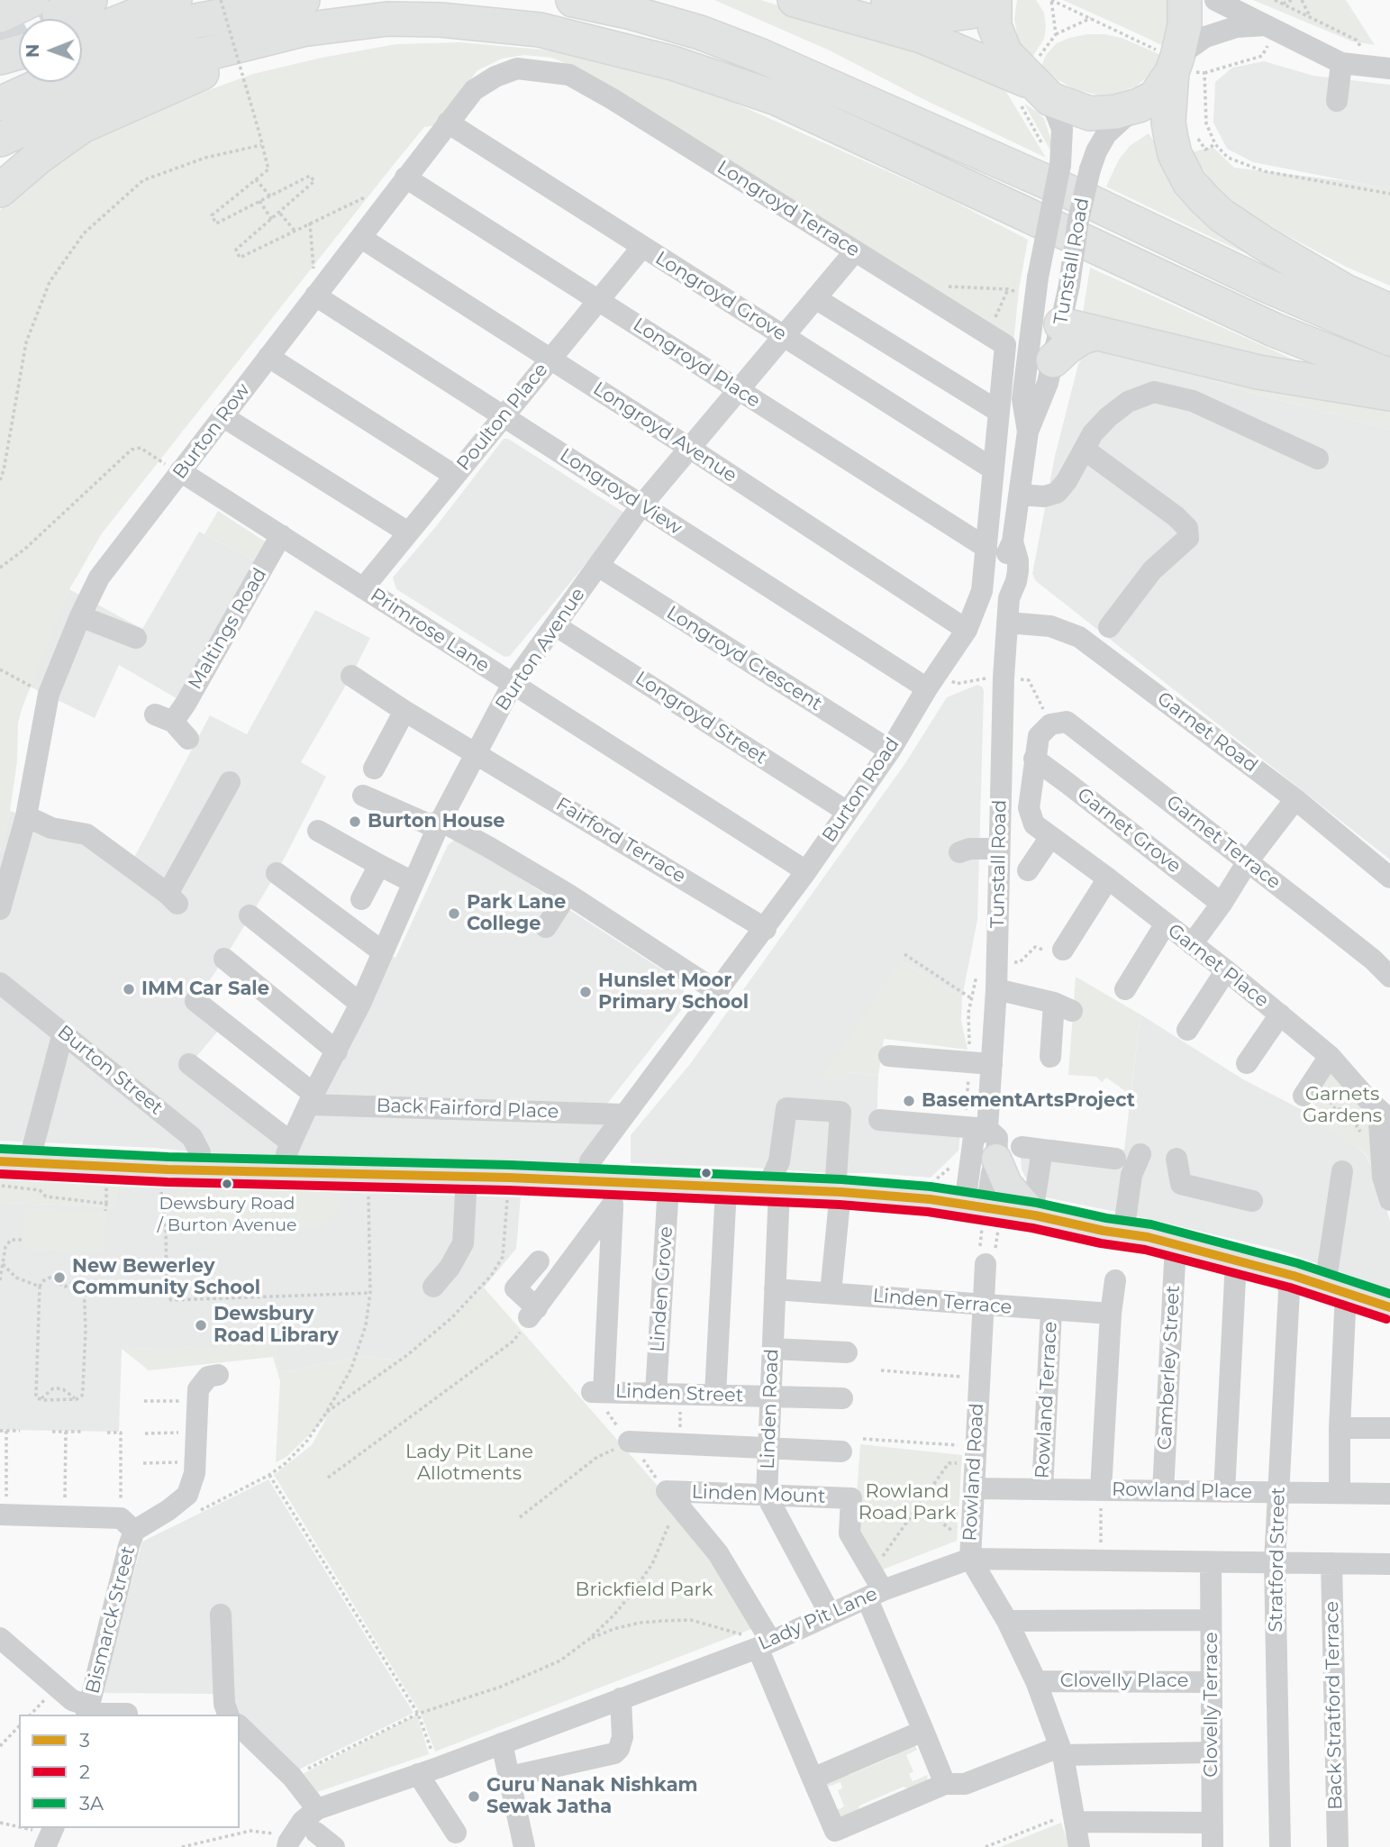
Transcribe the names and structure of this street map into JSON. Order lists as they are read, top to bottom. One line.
{"streets":{"street":["Longroyd Terrace","Tunstall Road","Longroyd Grove","Longroyd Place","Poulton Place","Burton Row","Longroyd Avenue","Longroyd View","Maltings Road","Primrose Lane","Burton Avenue","Longroyd Crescent","Longroyd Street","Garnet Road","Burton Road","Garnet Grove","Fairford Terrace","Garnet Terrace","Garnet Place","Burton Street","Back Fairford Place","Linden Grove","Linden Terrace","Camberley Street","Linden Street","Rowland Terrace","Linden Road","Rowland Road","Rowland Place","Linden Mount","Stratford Street","Lady Pit Lane","Bismarck Street","Clovelly Place","Clovelly Terrace","Back Stratford Terrace"]},"crossings":[["Longroyd Terrace","Burton Row"],["Longroyd Terrace","Burton Avenue"],["Longroyd Terrace","Burton Road"],["Tunstall Road","Garnet Road"],["Tunstall Road","Garnet Grove"],["Tunstall Road","Garnet Terrace"],["Tunstall Road","Garnet Place"],["Longroyd Grove","Poulton Place"],["Longroyd Grove","Burton Row"],["Longroyd Grove","Burton Avenue"],["Longroyd Grove","Burton Road"],["Longroyd Place","Poulton Place"],["Longroyd Place","Burton Row"],["Longroyd Place","Burton Avenue"],["Longroyd Place","Burton Road"],["Poulton Place","Longroyd Avenue"],["Poulton Place","Longroyd View"],["Poulton Place","Primrose Lane"],["Burton Row","Longroyd Avenue"],["Burton Row","Longroyd View"],["Burton Row","Primrose Lane"],["Longroyd Avenue","Burton Avenue"],["Longroyd Avenue","Burton Road"],["Longroyd View","Burton Avenue"],["Longroyd View","Burton Road"],["Maltings Road","Primrose Lane"],["Primrose Lane","Burton Avenue"],["Primrose Lane","Burton Road"],["Burton Avenue","Longroyd Crescent"],["Burton Avenue","Longroyd Street"],["Burton Avenue","Fairford Terrace"],["Burton Avenue","Back Fairford Place"],["Longroyd Crescent","Burton Road"],["Longroyd Street","Burton Road"],["Burton Road","Fairford Terrace"],["Burton Road","Back Fairford Place"],["Burton Road","Linden Street"],["Linden Grove","Linden Street"],["Linden Terrace","Rowland Terrace"],["Linden Terrace","Linden Road"],["Linden Terrace","Rowland Road"],["Camberley Street","Rowland Place"],["Linden Street","Linden Road"],["Rowland Terrace","Rowland Place"],["Linden Road","Linden Mount"],["Linden Road","Lady Pit Lane"],["Rowland Road","Rowland Place"],["Rowland Road","Lady Pit Lane"],["Rowland Road","Clovelly Place"],["Rowland Place","Stratford Street"],["Linden Mount","Lady Pit Lane"],["Stratford Street","Lady Pit Lane"],["Lady Pit Lane","Clovelly Terrace"],["Lady Pit Lane","Back Stratford Terrace"],["Clovelly Place","Clovelly Terrace"]],"parks":["Garnets Gardens","Lady Pit Lane Allotments","Rowland Road Park","Brickfield Park"],"places":["Burton House","Park Lane College","IMM Car Sale","Hunslet Moor Primary School","BasementArtsProject","Dewsbury Road / Burton Avenue","New Bewerley Community School","Dewsbury Road Library","Guru Nanak Nishkam Sewak Jatha"],"lines":["transit line 3A","transit line 3","transit line 2"],"legend":["3","2","3A"],"north":"left"}
